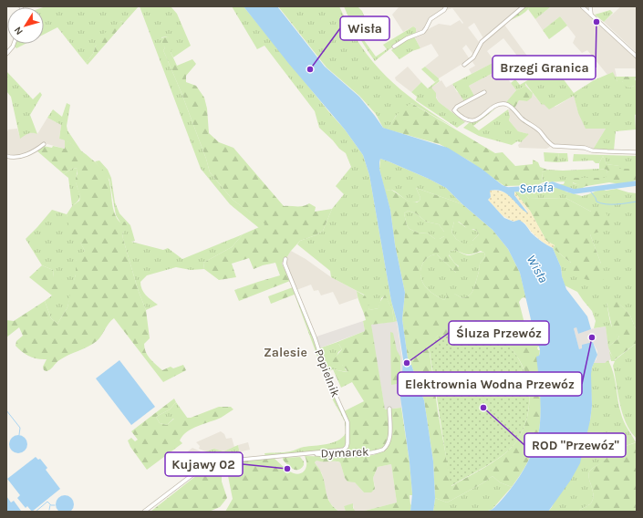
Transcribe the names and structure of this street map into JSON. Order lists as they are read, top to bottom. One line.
{"streets":{"street":["Popielnik","Dymarek"]},"crossings":[["Popielnik","Dymarek"]],"districts":["Zalesie"],"water":["Serafa","Wisła"],"places":["Brzegi Granica","Wisła","Elektrownia Wodna Przewóz","Śluza Przewóz","ROD \"Przewóz\"","Kujawy 02"],"north":"bottom left"}
